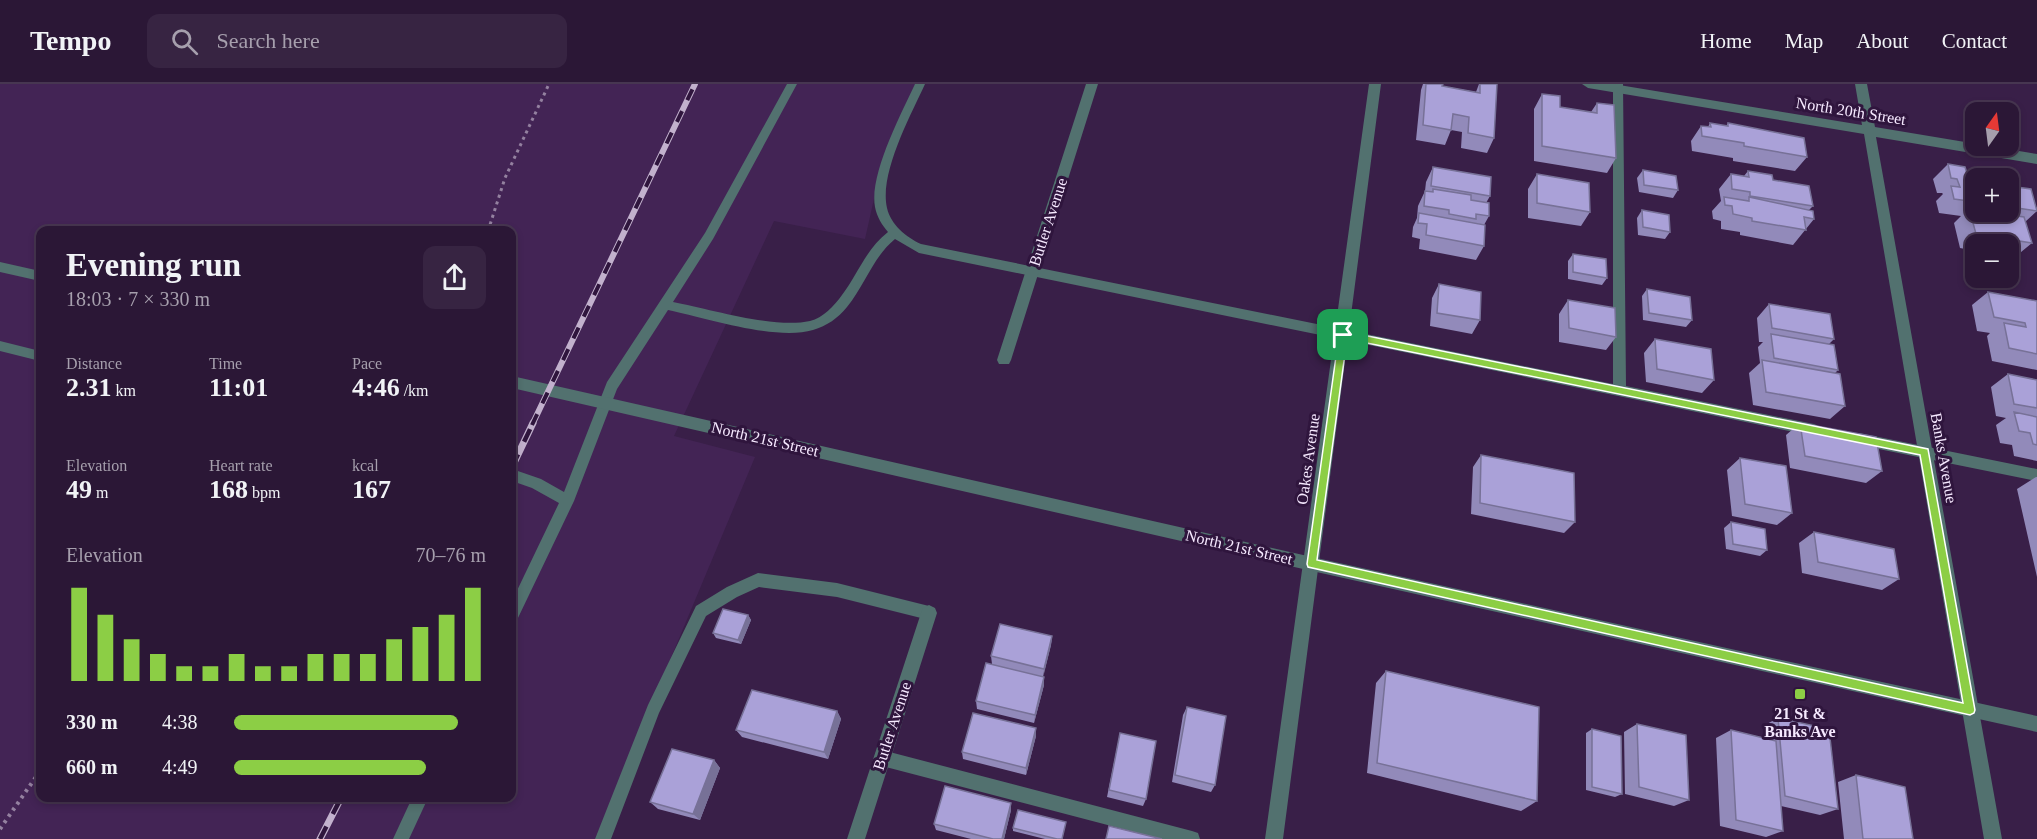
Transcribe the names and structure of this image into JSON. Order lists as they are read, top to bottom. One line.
{"streets":{"street":["North 20th Street","Butler Avenue","North 21st Street","Banks Avenue","Oakes Avenue"]},"crossings":[["North 20th Street","Banks Avenue"],["North 21st Street","Banks Avenue"],["North 21st Street","Oakes Avenue"]],"places":{"transit":["21 St & Banks Ave"]},"north":"top","page":{"header":"Tempo","search":"Search here","nav":["Home","Map","About","Contact"],"map_buttons":["+","−"],"heading":["Evening run","18:03 · 7 × 330 m"],"stats":[["Distance","2.31 km"],["Time","11:01"],["Pace","4:46 /km"],["Elevation","49 m"],["Heart rate","168 bpm"],["kcal","167"]],"chart":["Elevation","70–76 m"],"list":[{"name":"330 m","note":"4:38"},{"name":"660 m","note":"4:49"}]}}
